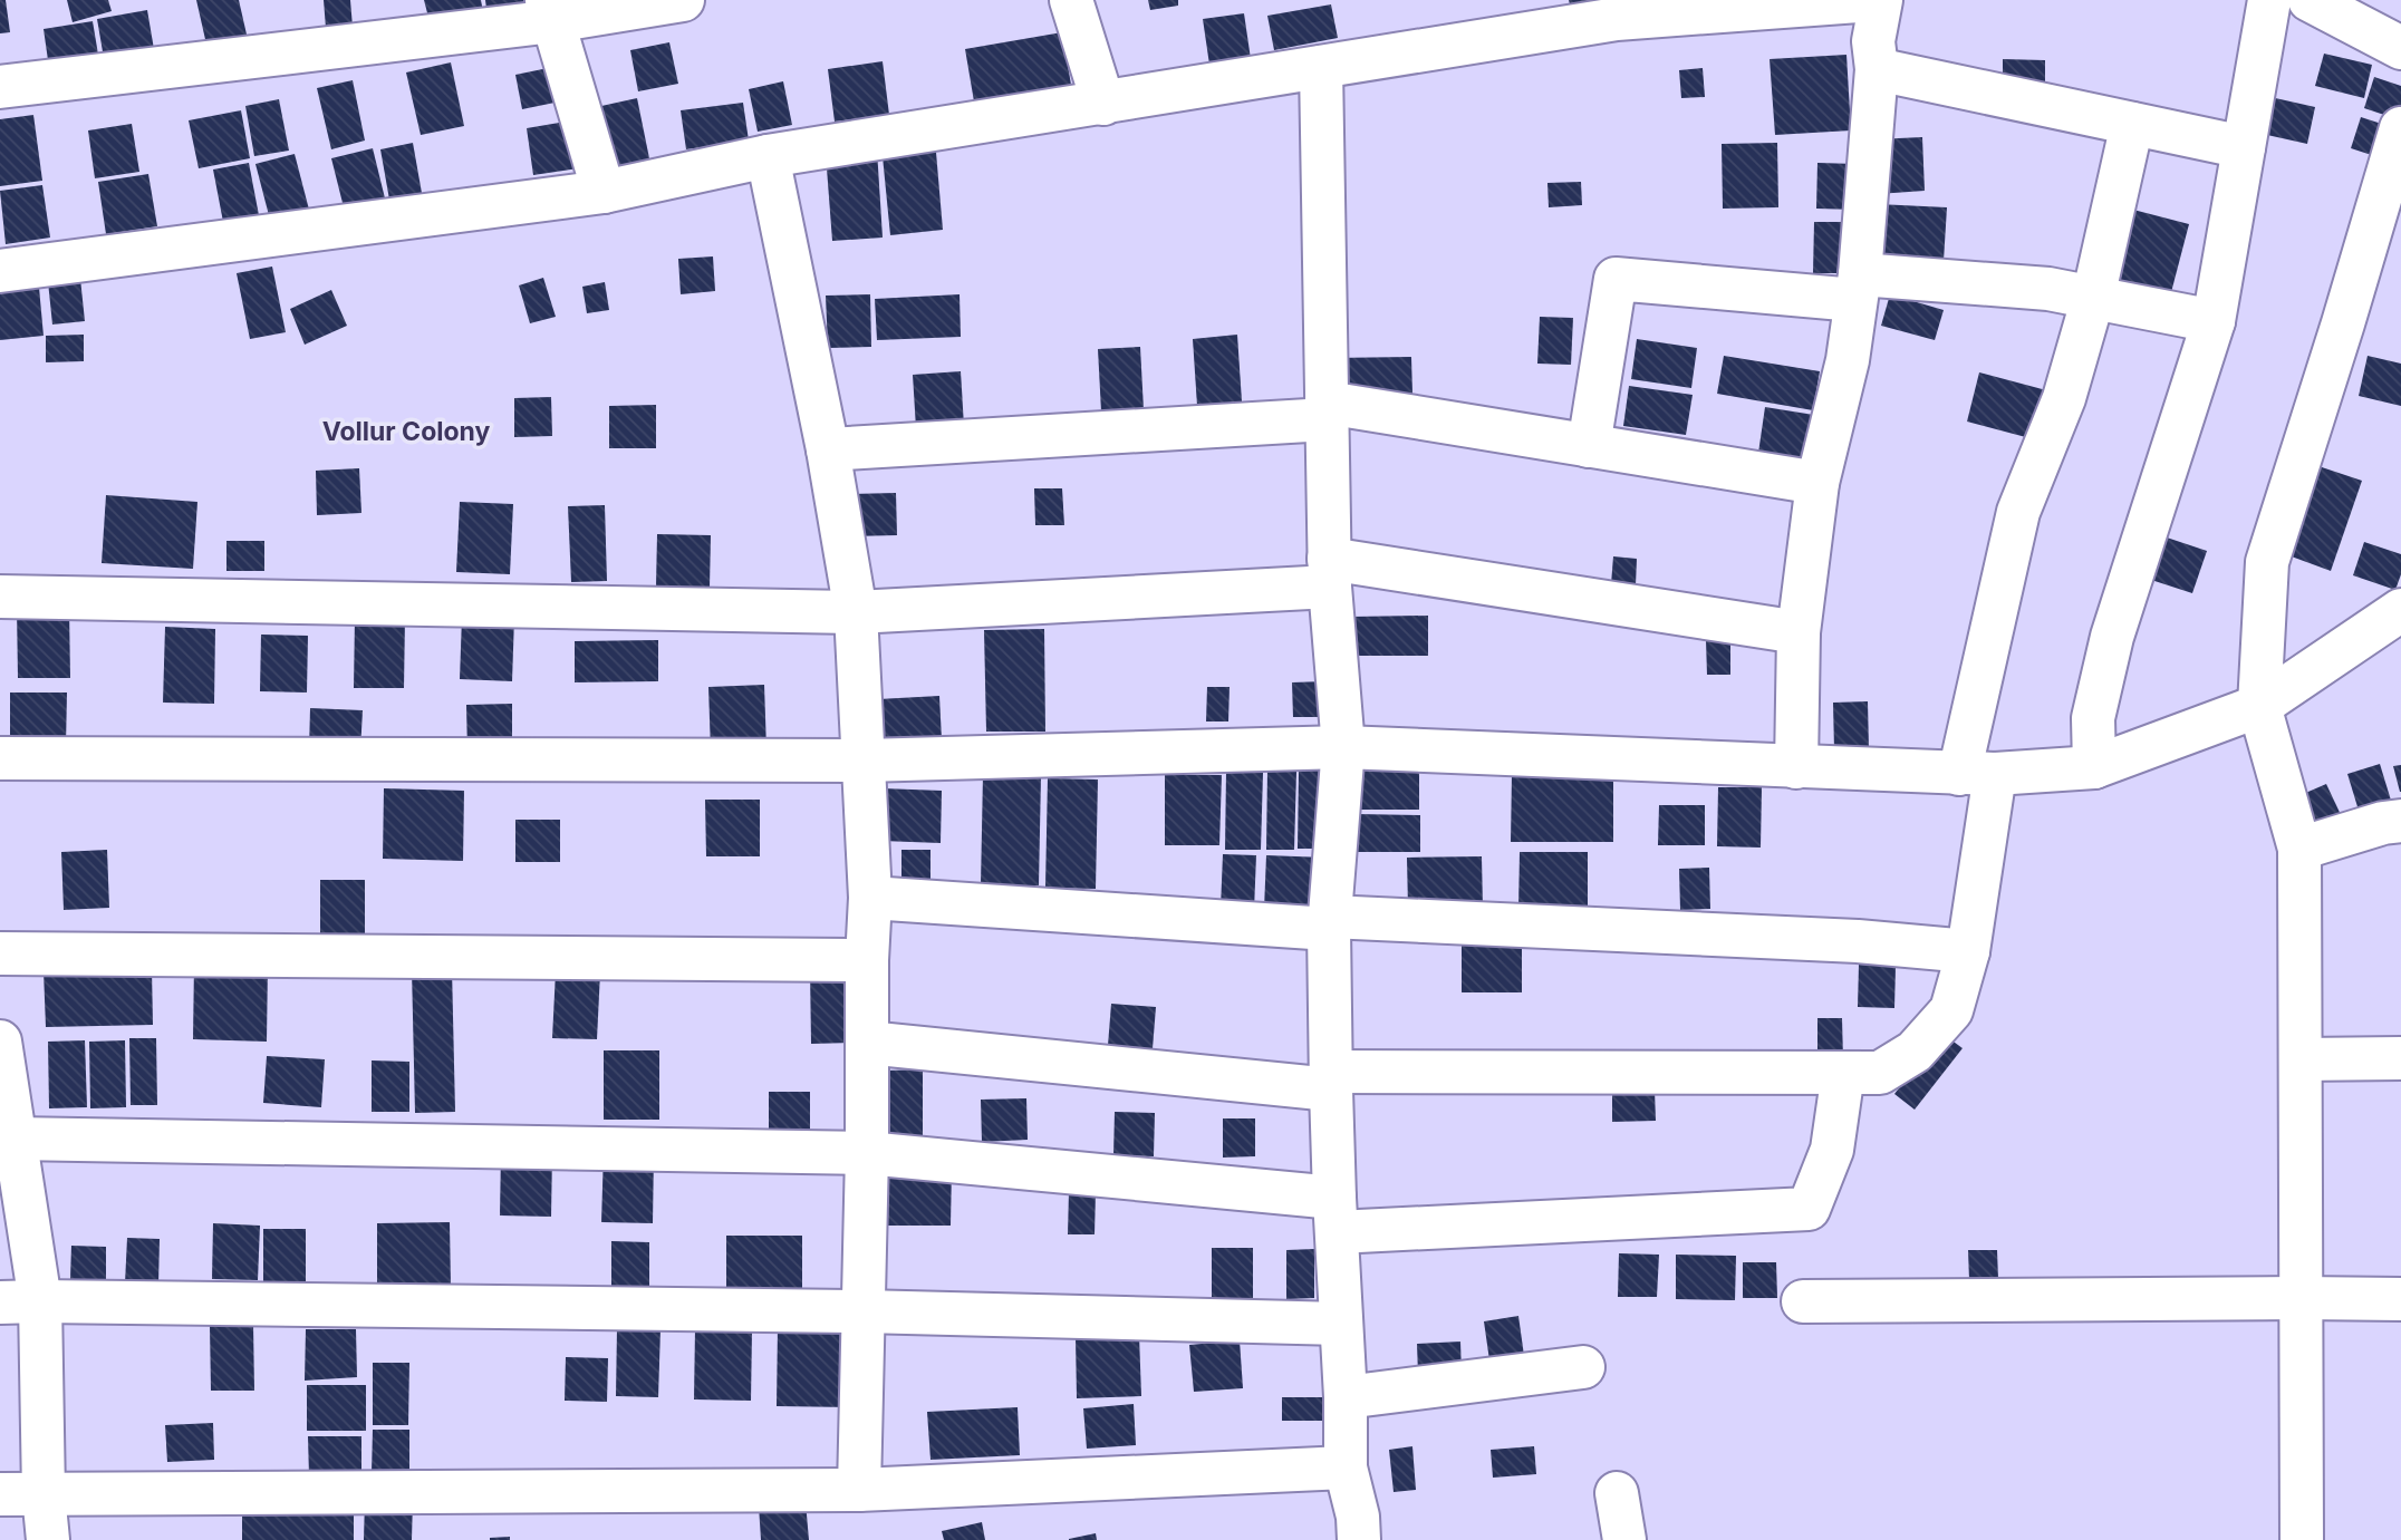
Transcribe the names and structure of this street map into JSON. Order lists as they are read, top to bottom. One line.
{"districts":["Vollur Colony"]}
